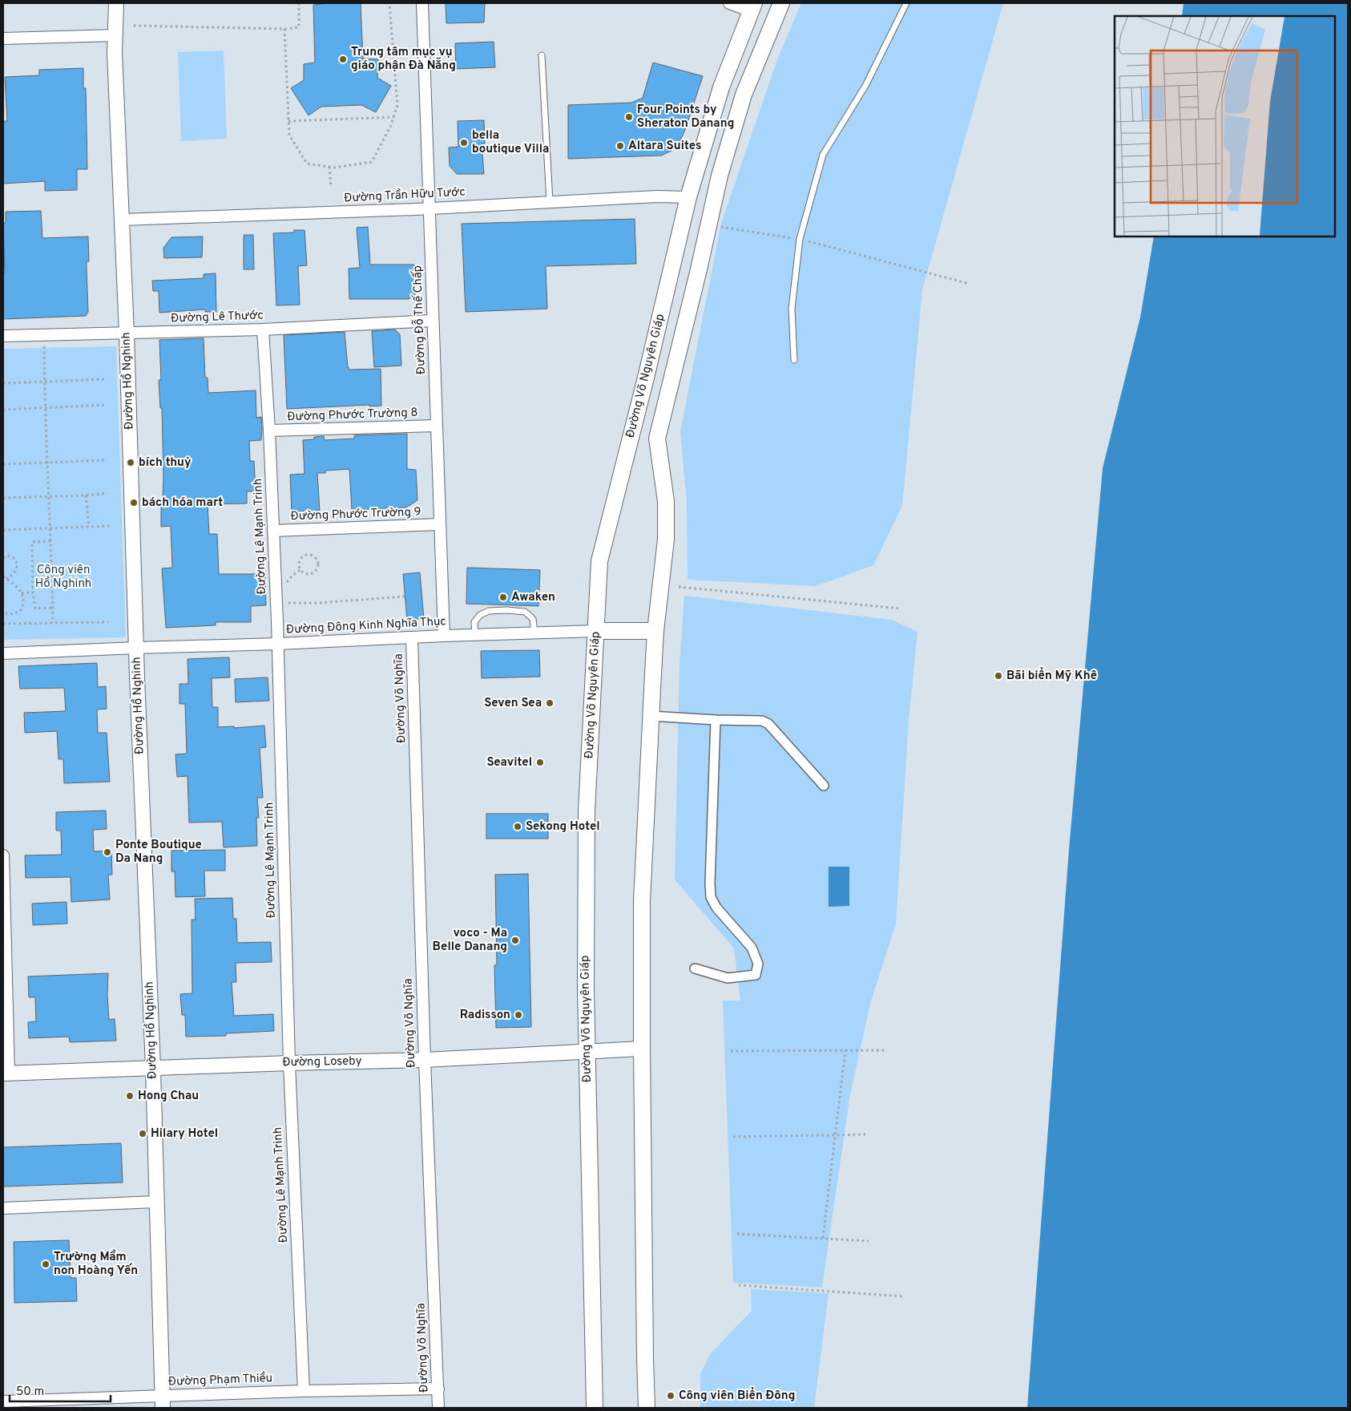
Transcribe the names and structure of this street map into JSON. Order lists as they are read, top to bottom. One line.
{"streets":{"main road":["Đường Võ Nguyên Giáp"],"street":["Đường Trần Hữu Tước","Đường Lê Thước","Đường Đỗ Thế Chấp","Đường Hồ Nghinh","Đường Phước Trường 8","Đường Phước Trường 9","Đường Lê Mạnh Trinh","Đường Đông Kinh Nghĩa Thục","Đường Võ Nghĩa","Đường Loseby","Đường Phạm Thiều"]},"crossings":[["Đường Trần Hữu Tước","Đường Đỗ Thế Chấp"],["Đường Trần Hữu Tước","Đường Võ Nguyên Giáp"],["Đường Trần Hữu Tước","Đường Hồ Nghinh"],["Đường Lê Thước","Đường Đỗ Thế Chấp"],["Đường Lê Thước","Đường Hồ Nghinh"],["Đường Lê Thước","Đường Lê Mạnh Trinh"],["Đường Đỗ Thế Chấp","Đường Phước Trường 8"],["Đường Đỗ Thế Chấp","Đường Phước Trường 9"],["Đường Đỗ Thế Chấp","Đường Đông Kinh Nghĩa Thục"],["Đường Võ Nguyên Giáp","Đường Đông Kinh Nghĩa Thục"],["Đường Võ Nguyên Giáp","Đường Loseby"],["Đường Hồ Nghinh","Đường Đông Kinh Nghĩa Thục"],["Đường Hồ Nghinh","Đường Loseby"],["Đường Hồ Nghinh","Đường Phạm Thiều"],["Đường Phước Trường 8","Đường Lê Mạnh Trinh"],["Đường Phước Trường 9","Đường Lê Mạnh Trinh"],["Đường Lê Mạnh Trinh","Đường Đông Kinh Nghĩa Thục"],["Đường Lê Mạnh Trinh","Đường Loseby"],["Đường Lê Mạnh Trinh","Đường Phạm Thiều"],["Đường Đông Kinh Nghĩa Thục","Đường Võ Nghĩa"],["Đường Võ Nghĩa","Đường Loseby"],["Đường Võ Nghĩa","Đường Phạm Thiều"]],"parks":["Công viên Hồ Nghinh"],"places":["Trung tâm mục vụ giáo phận Đà Nẵng","Four Points by Sheraton Danang","bella boutique Villa","Altara Suites","bích thuỷ","bách hóa mart","Awaken","Bãi biển Mỹ Khê","Seven Sea","Seavitel","Sekong Hotel","Ponte Boutique Da Nang","voco - Ma Belle Danang","Radisson","Hong Chau","Hilary Hotel","Trường Mầm non Hoàng Yến","Công viên Biển Đông"],"scale_bar":"50 m"}
